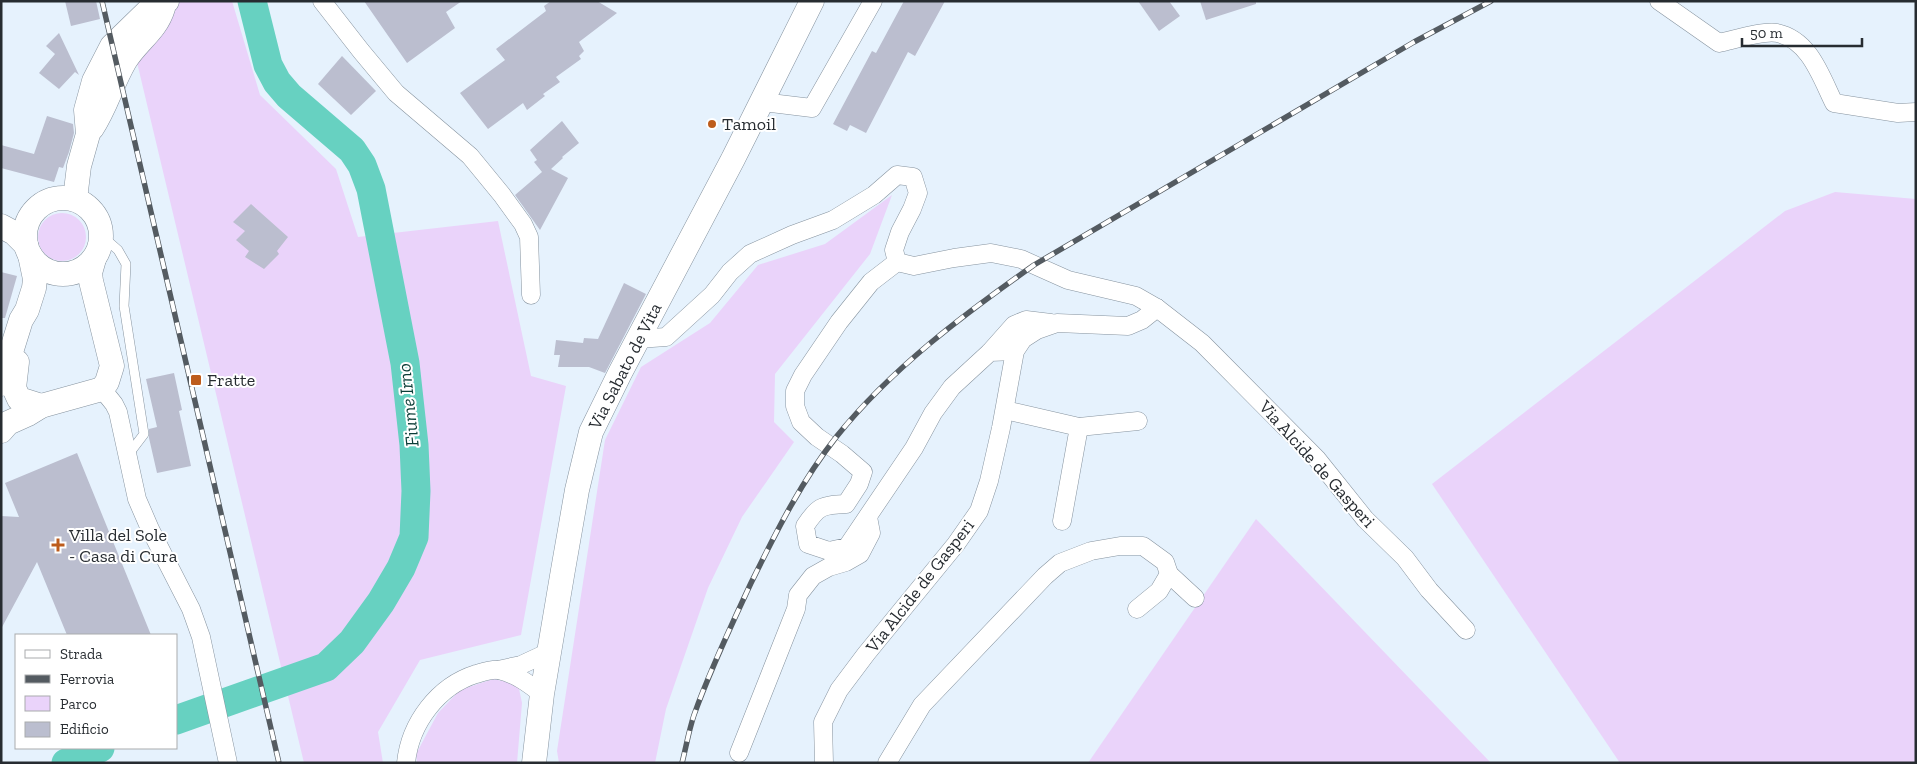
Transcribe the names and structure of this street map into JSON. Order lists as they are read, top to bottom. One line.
{"streets":{"main road":["Via Sabato de Vita"],"street":["Via Alcide de Gasperi"]},"water":["Fiume Irno"],"places":{"other":["Tamoil"],"transit":["Fratte"],"health":["Villa del Sole - Casa di Cura"]},"legend":["Strada","Ferrovia","Parco","Edificio"],"scale_bar":"50 m"}
